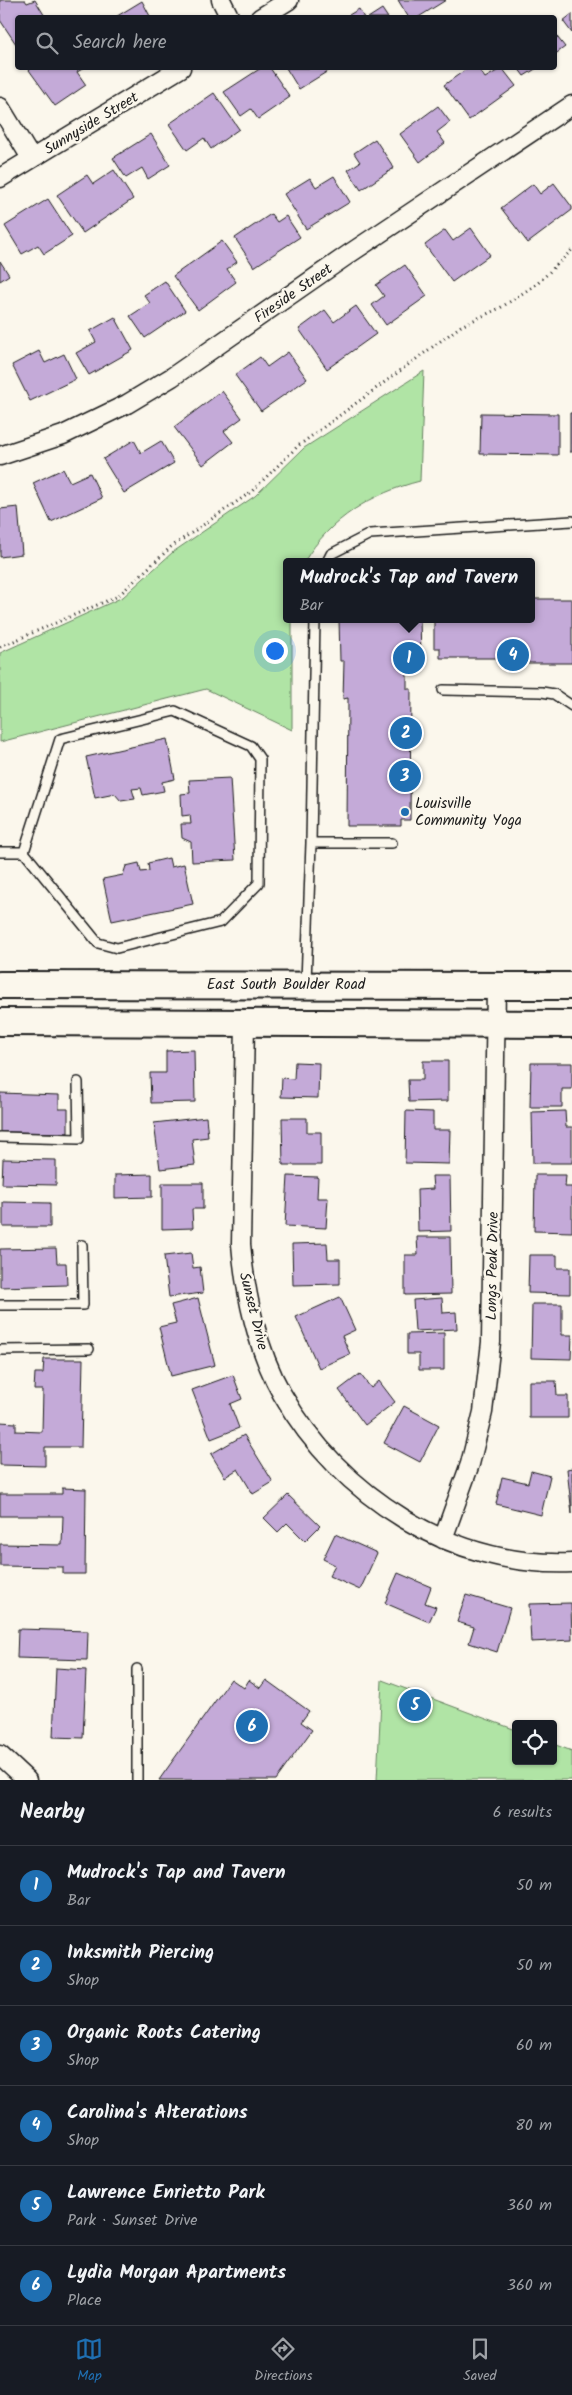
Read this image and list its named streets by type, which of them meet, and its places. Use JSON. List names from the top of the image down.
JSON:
{
  "streets": {
    "main road": ["East South Boulder Road"],
    "street": [
      "Sunnyside Street",
      "Fireside Street",
      "Longs Peak Drive",
      "Sunset Drive"
    ]
  },
  "crossings": [
    ["East South Boulder Road", "Longs Peak Drive"],
    ["Longs Peak Drive", "Sunset Drive"]
  ],
  "places": ["Louisville Community Yoga"],
  "page": {
    "search": "Search here",
    "popup": ["Mudrock's Tap and Tavern", "Bar"],
    "pins": [
      "4",
      "1",
      "2",
      "3",
      "5",
      "6"
    ],
    "heading": ["Nearby", "6 results"],
    "list": [
      {
        "mark": "1",
        "name": "Mudrock's Tap and Tavern",
        "note": "Bar",
        "value": "50 m"
      },
      {
        "mark": "2",
        "name": "Inksmith Piercing",
        "note": "Shop",
        "value": "50 m"
      },
      {
        "mark": "3",
        "name": "Organic Roots Catering",
        "note": "Shop",
        "value": "60 m"
      },
      {
        "mark": "4",
        "name": "Carolina's Alterations",
        "note": "Shop",
        "value": "80 m"
      },
      {
        "mark": "5",
        "name": "Lawrence Enrietto Park",
        "note": "Park · Sunset Drive",
        "value": "360 m"
      },
      {
        "mark": "6",
        "name": "Lydia Morgan Apartments",
        "note": "Place",
        "value": "360 m"
      }
    ],
    "nav": ["Map", "Directions", "Saved"]
  }
}
